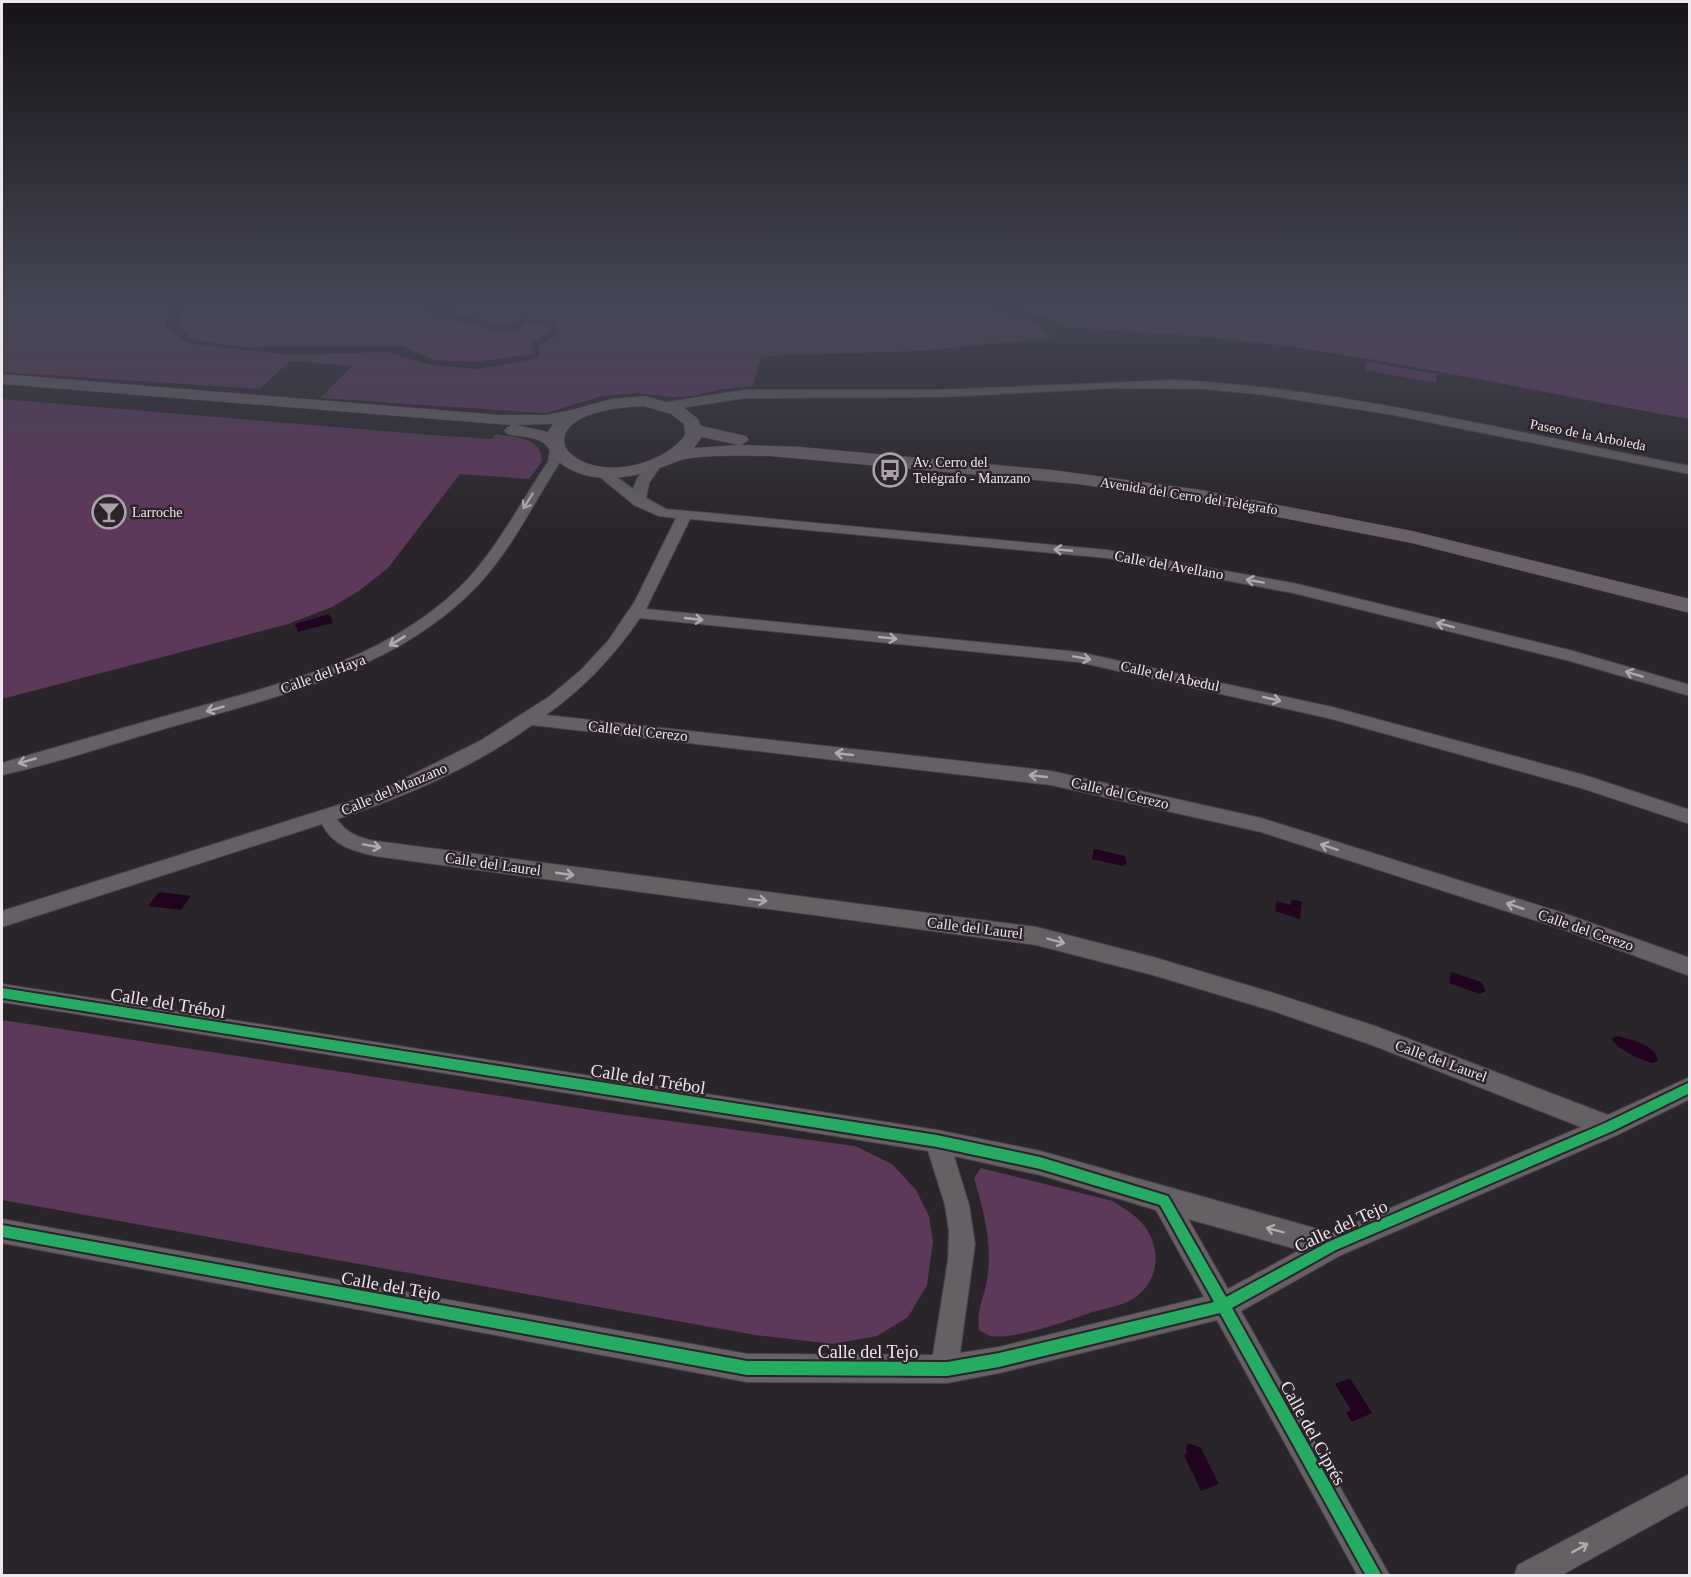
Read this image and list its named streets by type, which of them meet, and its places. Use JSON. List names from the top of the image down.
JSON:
{
  "streets": {
    "street": [
      "Paseo de la Arboleda",
      "Avenida del Cerro del Telégrafo",
      "Calle del Avellano",
      "Calle del Haya",
      "Calle del Abedul",
      "Calle del Cerezo",
      "Calle del Manzano",
      "Calle del Laurel",
      "Calle del Trébol",
      "Calle del Tejo",
      "Calle del Ciprés"
    ]
  },
  "crossings": [
    ["Paseo de la Arboleda", "Avenida del Cerro del Telégrafo"],
    ["Avenida del Cerro del Telégrafo", "Calle del Avellano"],
    ["Avenida del Cerro del Telégrafo", "Calle del Haya"],
    ["Calle del Avellano", "Calle del Manzano"],
    ["Calle del Abedul", "Calle del Manzano"],
    ["Calle del Cerezo", "Calle del Manzano"],
    ["Calle del Manzano", "Calle del Laurel"],
    ["Calle del Laurel", "Calle del Tejo"],
    ["Calle del Trébol", "Calle del Tejo"],
    ["Calle del Tejo", "Calle del Ciprés"]
  ],
  "one_way": [
    "Calle del Avellano",
    "Calle del Haya",
    "Calle del Abedul",
    "Calle del Cerezo",
    "Calle del Laurel"
  ],
  "places": {
    "bus stop": ["Av. Cerro del Telégrafo - Manzano"],
    "bar": ["Larroche"]
  }
}
